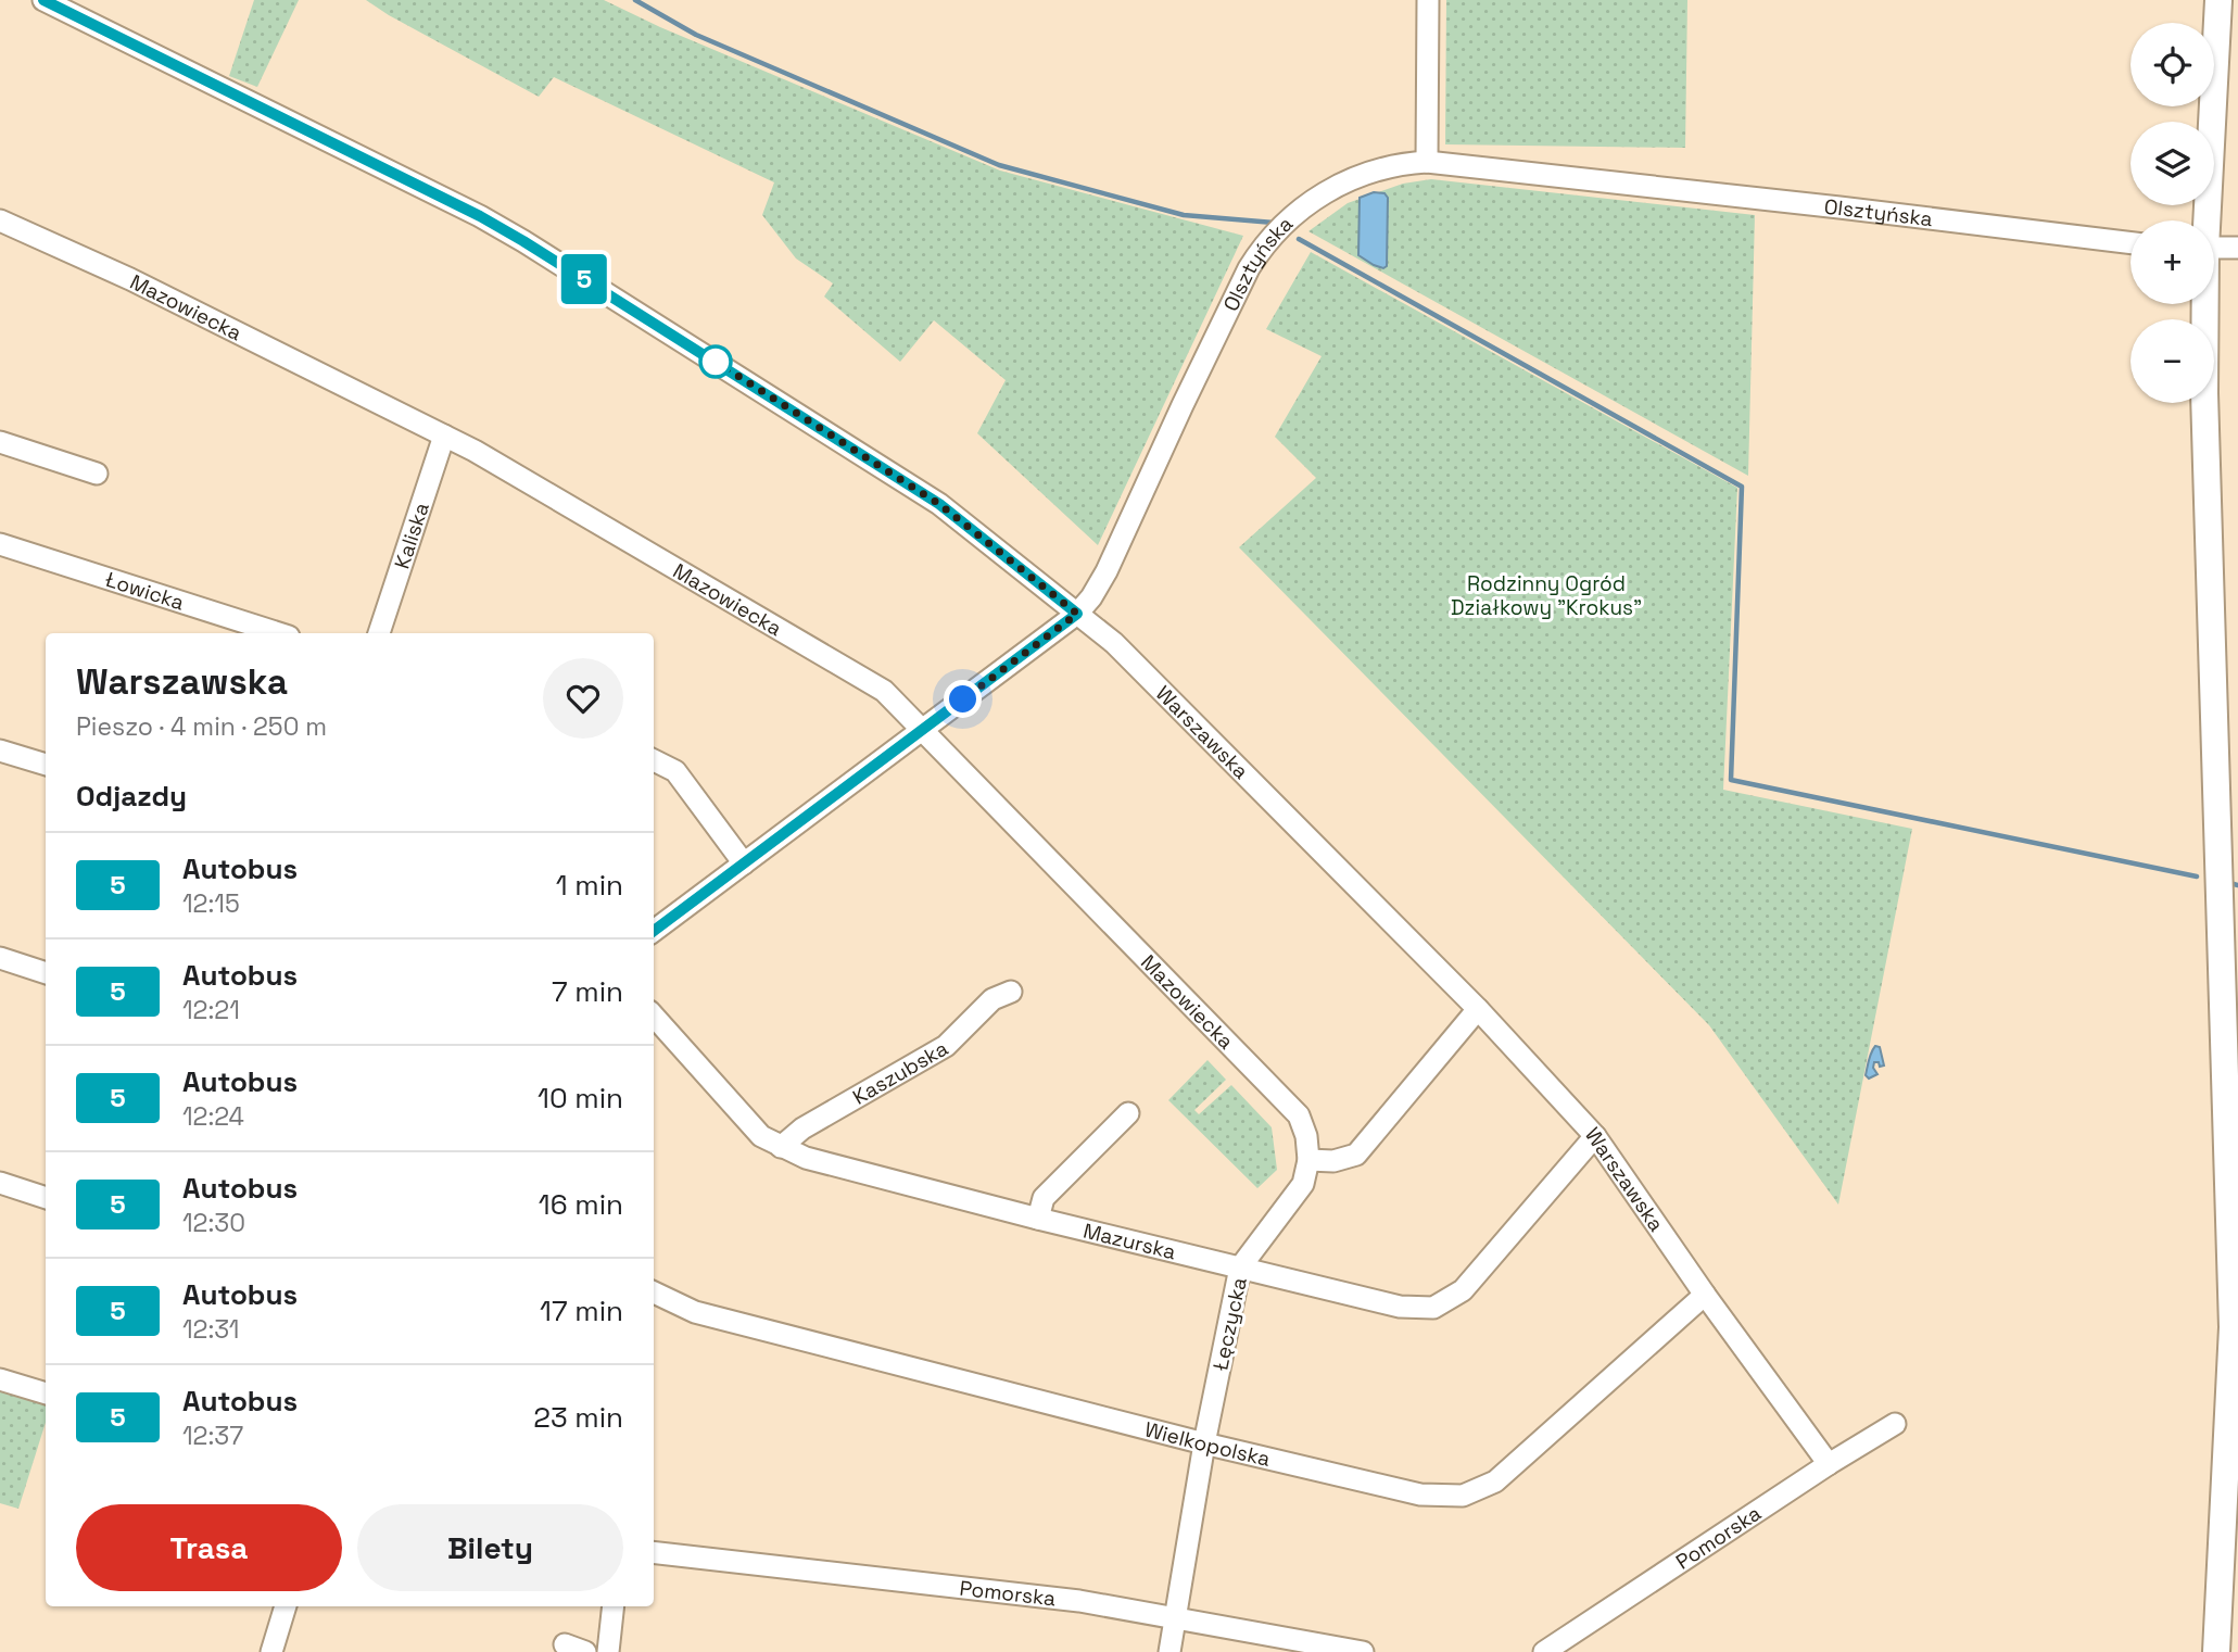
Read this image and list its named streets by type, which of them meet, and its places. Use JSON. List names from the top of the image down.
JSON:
{
  "streets": {
    "street": [
      "Olsztyńska",
      "Mazowiecka",
      "Kaliska",
      "Łowicka",
      "Warszawska",
      "Kaszubska",
      "Mazurska",
      "Łęczycka",
      "Wielkopolska",
      "Pomorska"
    ]
  },
  "crossings": [
    ["Olsztyńska", "Mazowiecka"],
    ["Olsztyńska", "Warszawska"],
    ["Mazowiecka", "Kaliska"],
    ["Mazowiecka", "Łęczycka"],
    ["Warszawska", "Mazurska"],
    ["Warszawska", "Wielkopolska"],
    ["Warszawska", "Pomorska"],
    ["Kaszubska", "Mazurska"],
    ["Mazurska", "Łęczycka"],
    ["Łęczycka", "Wielkopolska"],
    ["Łęczycka", "Pomorska"]
  ],
  "parks": ["Rodzinny Ogród Działkowy \"Krokus\""],
  "lines": ["bus line 5"],
  "page": {
    "on_map": "5",
    "map_buttons": ["+", "−"],
    "heading": [
      ["Warszawska", "Pieszo · 4 min · 250 m"],
      "Odjazdy"
    ],
    "list": [
      {
        "mark": "5",
        "name": "Autobus",
        "note": "12:15",
        "value": "1 min"
      },
      {
        "mark": "5",
        "name": "Autobus",
        "note": "12:21",
        "value": "7 min"
      },
      {
        "mark": "5",
        "name": "Autobus",
        "note": "12:24",
        "value": "10 min"
      },
      {
        "mark": "5",
        "name": "Autobus",
        "note": "12:30",
        "value": "16 min"
      },
      {
        "mark": "5",
        "name": "Autobus",
        "note": "12:31",
        "value": "17 min"
      },
      {
        "mark": "5",
        "name": "Autobus",
        "note": "12:37",
        "value": "23 min"
      }
    ],
    "buttons": ["Trasa", "Bilety"]
  }
}
